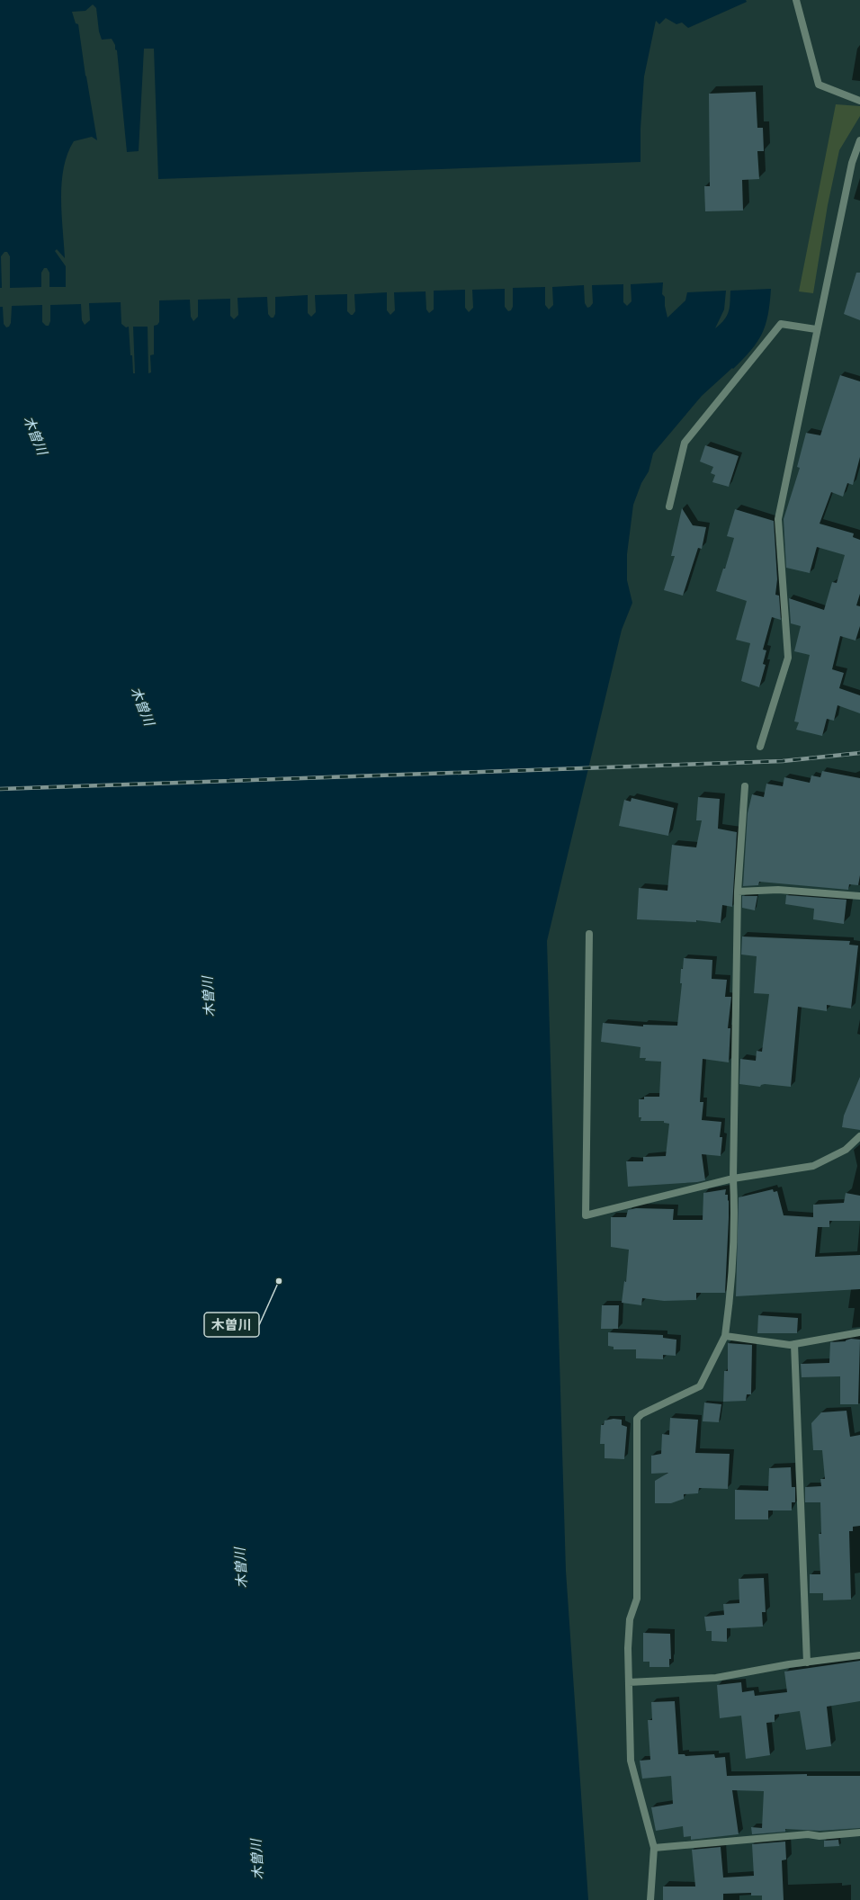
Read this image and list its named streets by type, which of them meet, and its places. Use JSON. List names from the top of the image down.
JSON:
{
  "water": ["木曽川"],
  "places": ["木曽川"]
}
